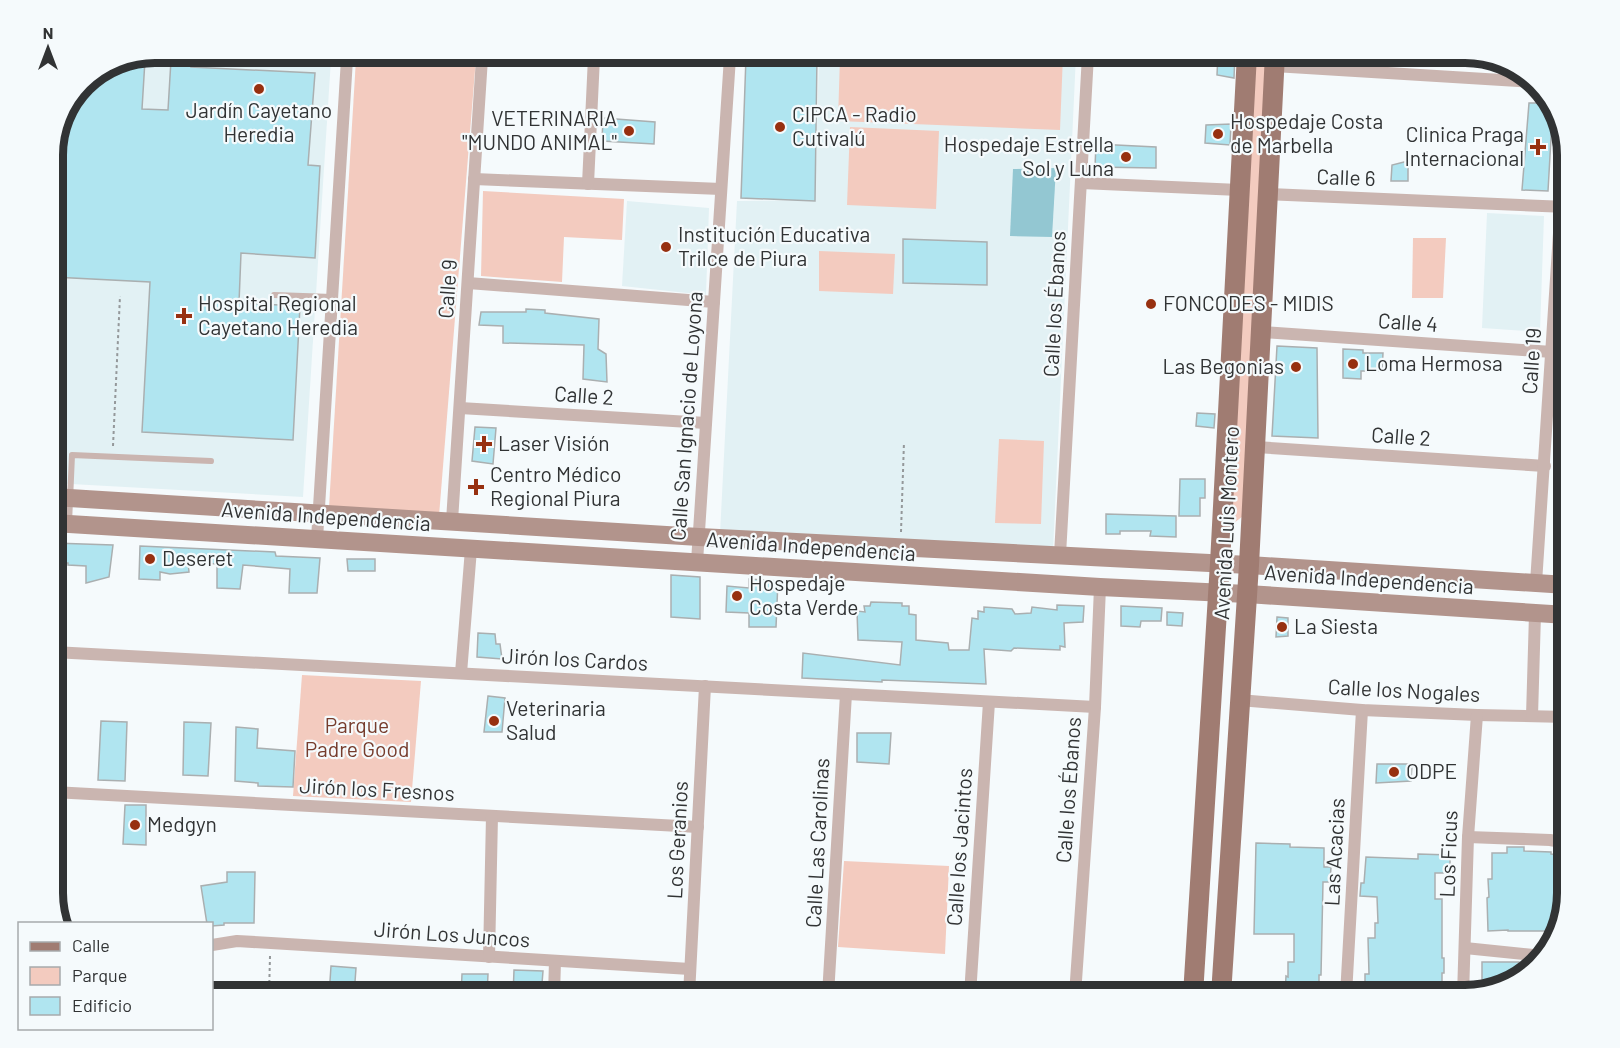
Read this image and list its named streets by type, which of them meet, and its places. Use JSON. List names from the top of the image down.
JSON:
{
  "streets": {
    "main road": ["Avenida Independencia", "Avenida Luis Montero"],
    "street": [
      "Calle 6",
      "Calle 9",
      "Calle los Ébanos",
      "Calle 4",
      "Calle 19",
      "Calle 2",
      "Calle San Ignacio de Loyona",
      "Jirón los Cardos",
      "Calle los Nogales",
      "Jirón los Fresnos",
      "Los Geranios",
      "Calle Las Carolinas",
      "Calle los Jacintos",
      "Las Acacias",
      "Los Ficus",
      "Jirón Los Juncos"
    ]
  },
  "crossings": [
    ["Calle 6", "Avenida Luis Montero"],
    ["Calle 9", "Calle 2"],
    ["Calle 9", "Avenida Independencia"],
    ["Calle los Ébanos", "Avenida Independencia"],
    ["Calle los Ébanos", "Jirón los Cardos"],
    ["Calle 4", "Calle 19"],
    ["Calle 4", "Avenida Luis Montero"],
    ["Calle 19", "Calle 2"],
    ["Calle 19", "Avenida Independencia"],
    ["Calle 2", "Calle San Ignacio de Loyona"],
    ["Calle 2", "Avenida Luis Montero"],
    ["Calle San Ignacio de Loyona", "Avenida Independencia"],
    ["Avenida Independencia", "Avenida Luis Montero"],
    ["Avenida Luis Montero", "Calle los Nogales"],
    ["Jirón los Cardos", "Los Geranios"],
    ["Jirón los Cardos", "Calle Las Carolinas"],
    ["Jirón los Cardos", "Calle los Jacintos"],
    ["Calle los Nogales", "Las Acacias"],
    ["Calle los Nogales", "Los Ficus"],
    ["Jirón los Fresnos", "Los Geranios"],
    ["Los Geranios", "Jirón Los Juncos"]
  ],
  "parks": ["Parque Padre Good"],
  "places": {
    "other": [
      "Jardín Cayetano Heredia",
      "CIPCA - Radio Cutivalú",
      "VETERINARIA \"MUNDO ANIMAL\"",
      "Hospedaje Costa de Marbella",
      "Hospedaje Estrella Sol y Luna",
      "Institución Educativa Trilce de Piura",
      "FONCODES - MIDIS",
      "Loma Hermosa",
      "Las Begonias",
      "Deseret",
      "Hospedaje Costa Verde",
      "La Siesta",
      "Veterinaria Salud",
      "ODPE",
      "Medgyn"
    ],
    "health": [
      "Clinica Praga Internacional",
      "Hospital Regional Cayetano Heredia",
      "Laser Visión",
      "Centro Médico Regional Piura"
    ]
  },
  "legend": ["Calle", "Parque", "Edificio"],
  "north": "top"
}
